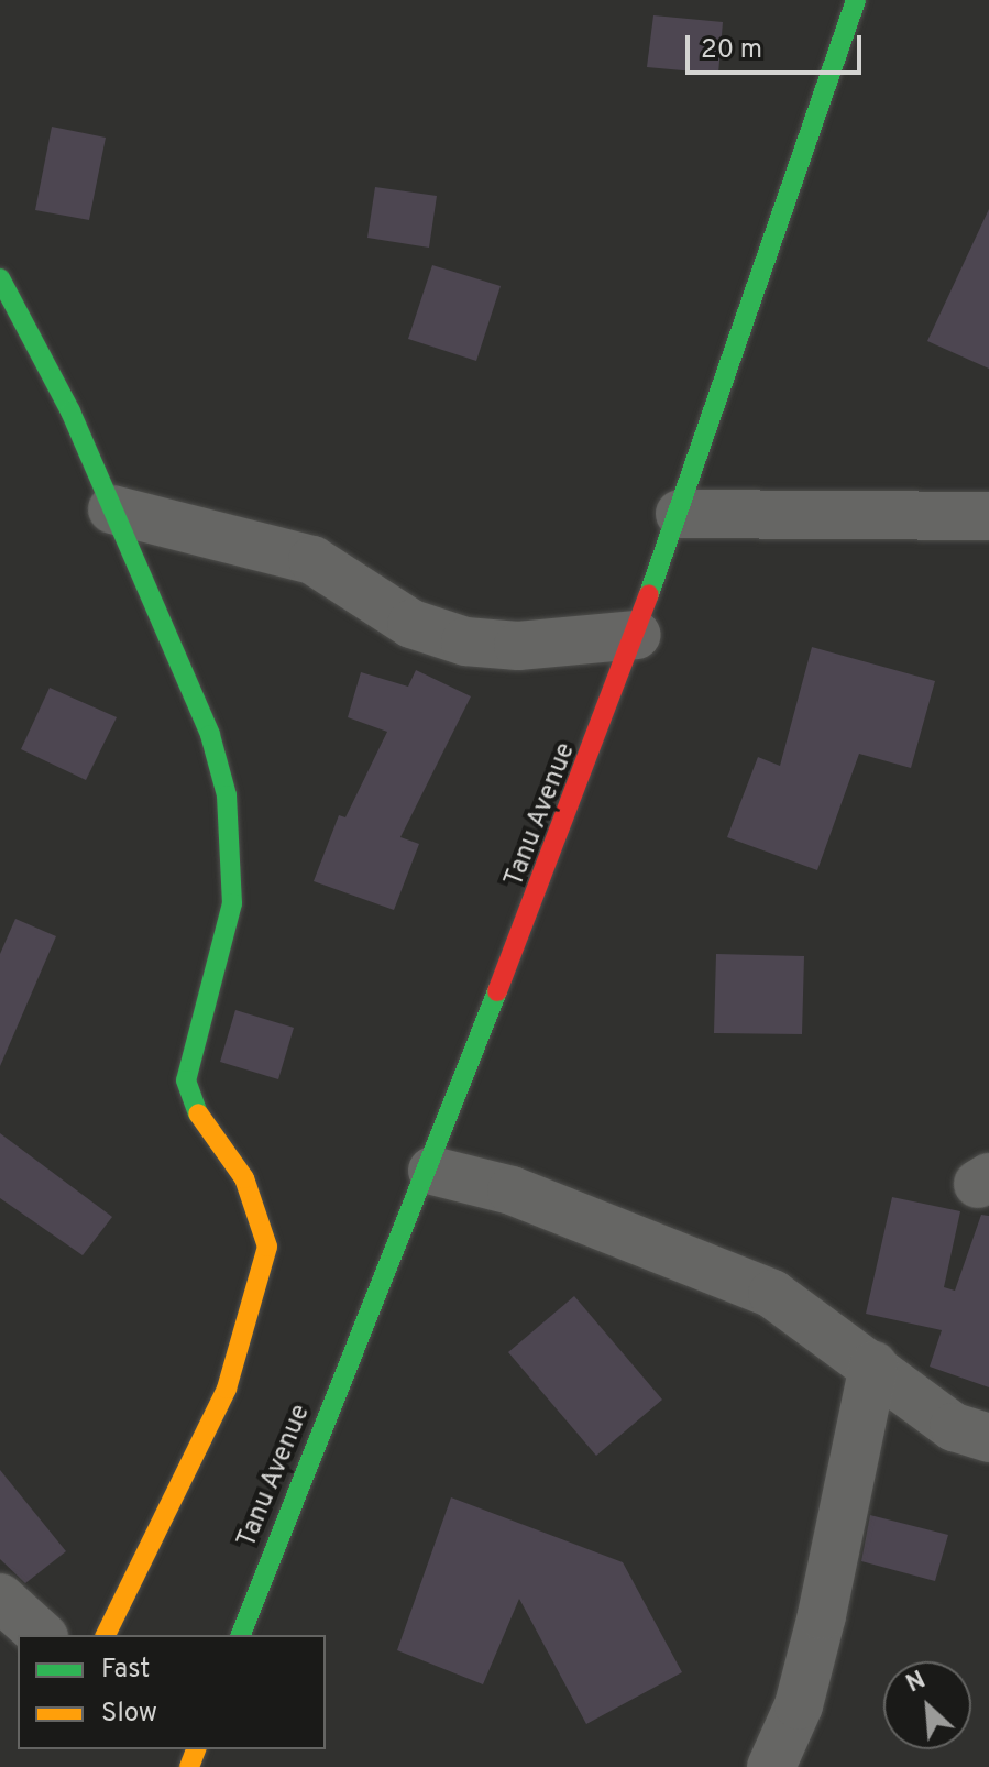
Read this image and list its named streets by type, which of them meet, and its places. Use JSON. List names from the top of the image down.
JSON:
{
  "streets": {
    "street": ["Tanu Avenue"]
  },
  "legend": ["Fast", "Slow"],
  "scale_bar": "20 m",
  "north": "top left"
}
